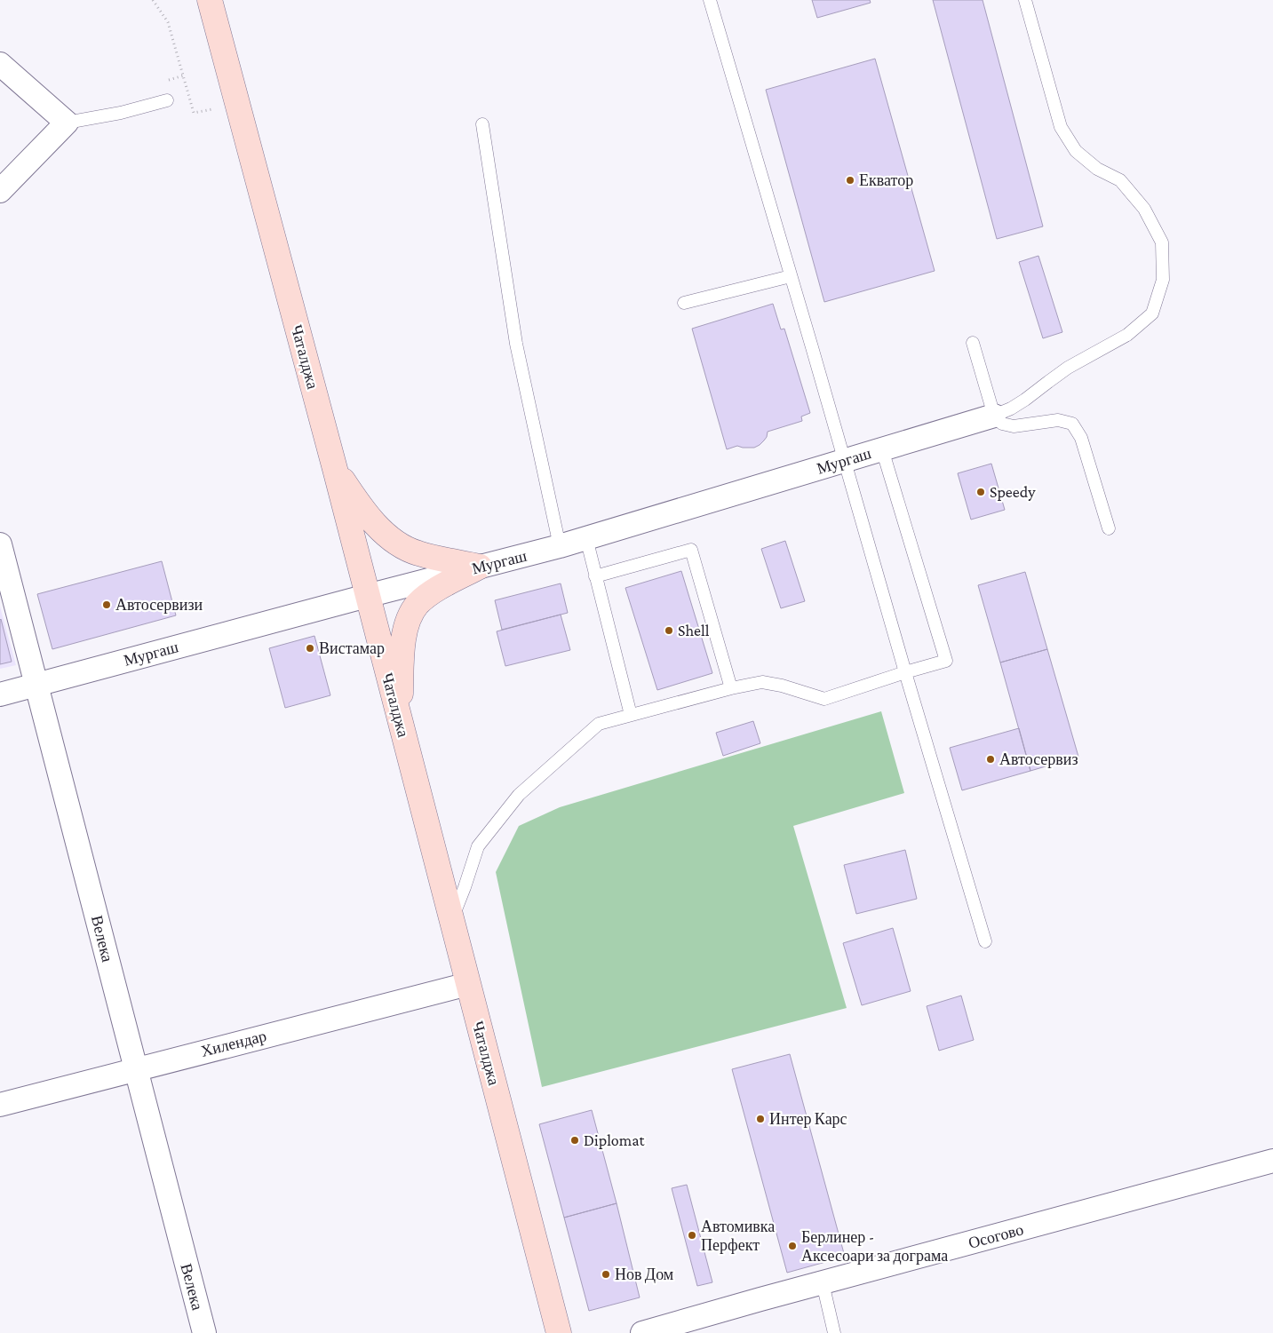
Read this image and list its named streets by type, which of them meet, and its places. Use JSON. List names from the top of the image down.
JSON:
{
  "streets": {
    "main road": ["Чаталджа"],
    "street": [
      "Мургаш",
      "Велека",
      "Хилендар",
      "Осогово"
    ]
  },
  "crossings": [
    ["Чаталджа", "Мургаш"],
    ["Чаталджа", "Хилендар"],
    ["Мургаш", "Велека"],
    ["Велека", "Хилендар"]
  ],
  "places": [
    "Екватор",
    "Speedy",
    "Автосервизи",
    "Shell",
    "Вистамар",
    "Автосервиз",
    "Интер Карс",
    "Diplomat",
    "Автомивка Перфект",
    "Берлинер - Аксесоари за дограма",
    "Нов Дом"
  ]
}
